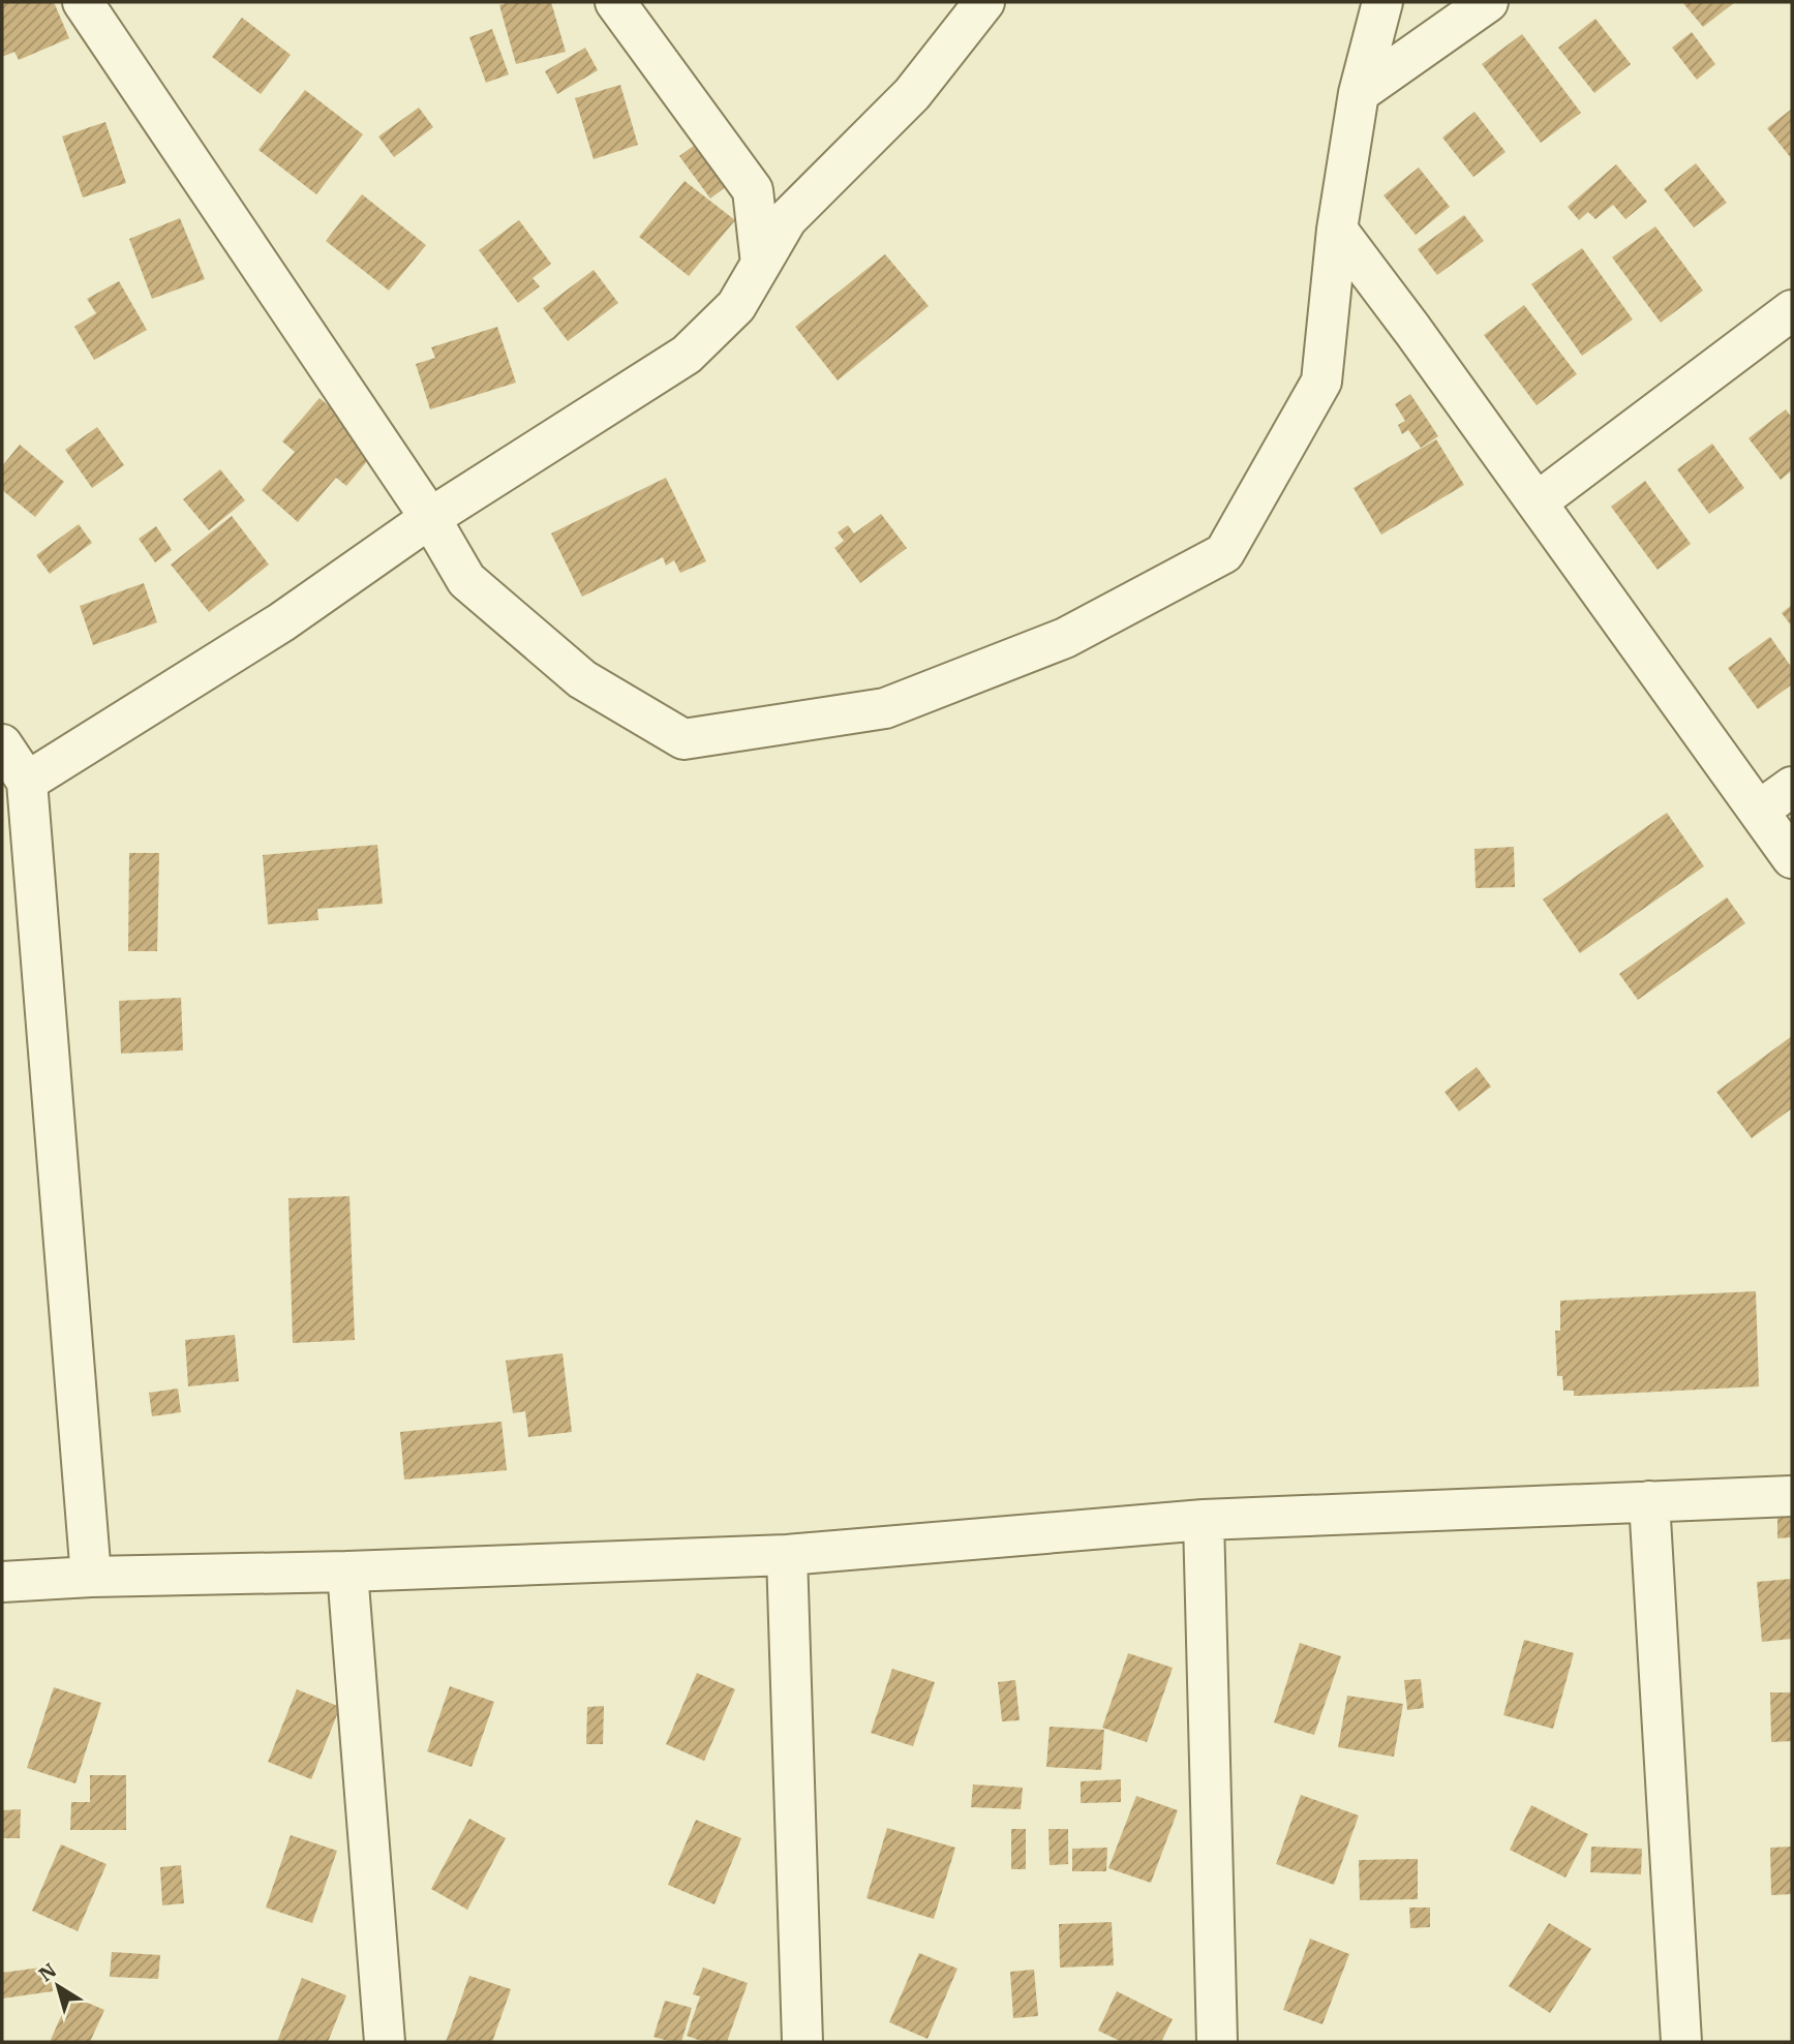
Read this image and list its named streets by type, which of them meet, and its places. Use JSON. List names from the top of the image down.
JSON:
{
  "north": "top left"
}
